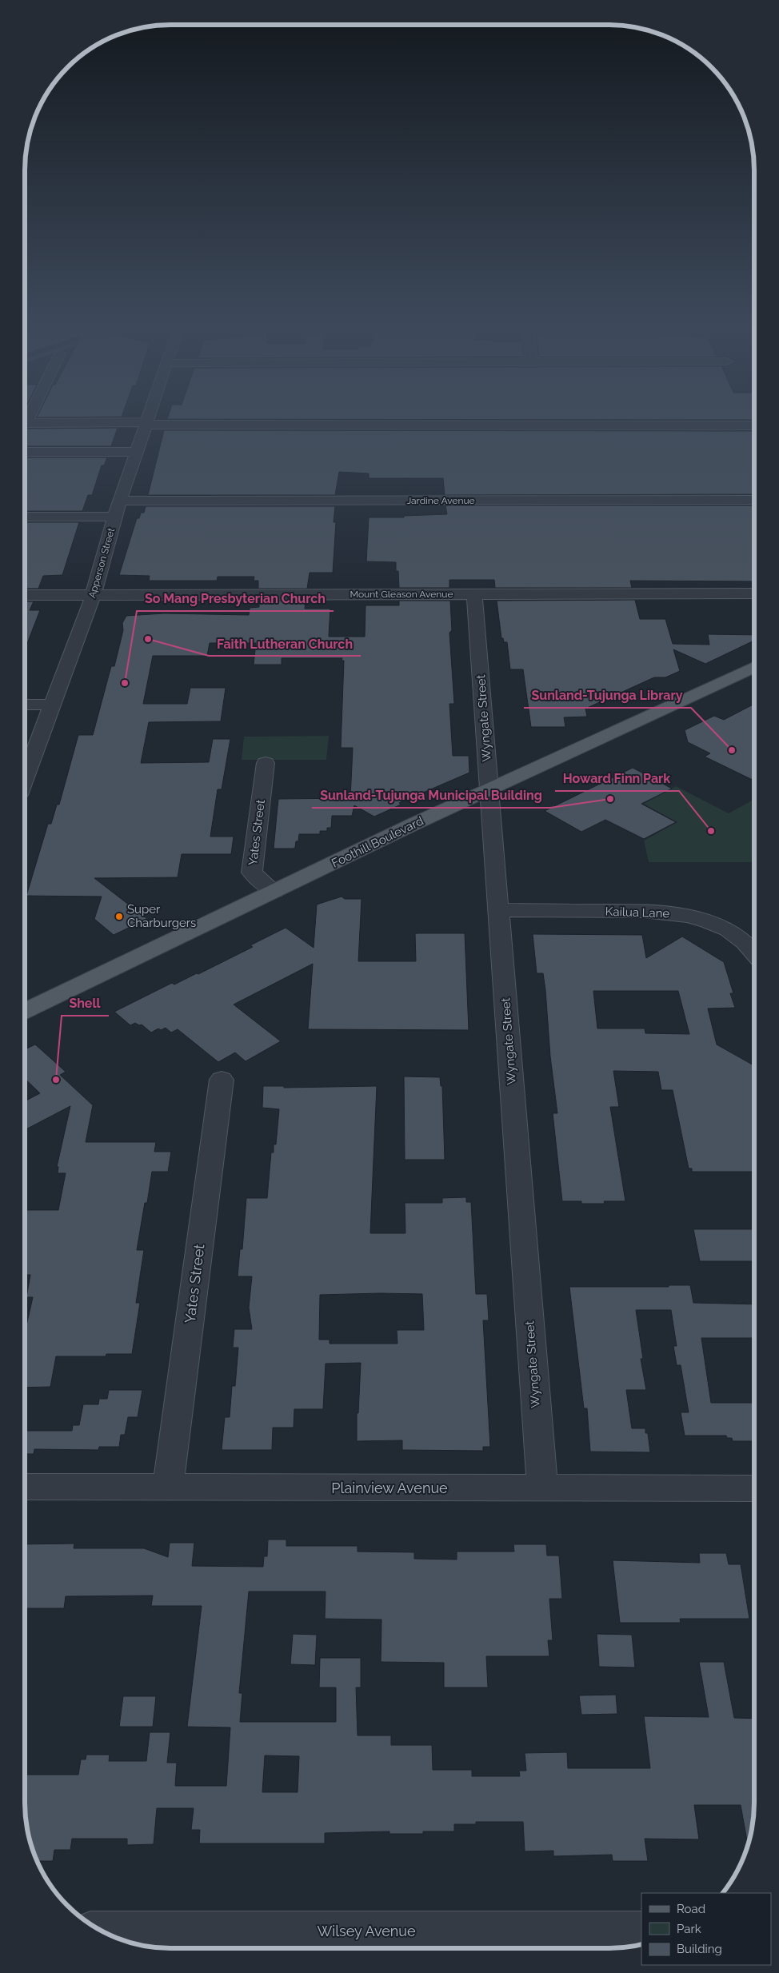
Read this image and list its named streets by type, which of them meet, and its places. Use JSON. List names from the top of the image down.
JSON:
{
  "streets": {
    "main road": ["Foothill Boulevard"],
    "street": [
      "Jardine Avenue",
      "Apperson Street",
      "Mount Gleason Avenue",
      "Wyngate Street",
      "Yates Street",
      "Kailua Lane",
      "Plainview Avenue",
      "Wilsey Avenue"
    ]
  },
  "crossings": [
    ["Jardine Avenue", "Apperson Street"],
    ["Apperson Street", "Mount Gleason Avenue"],
    ["Mount Gleason Avenue", "Wyngate Street"],
    ["Wyngate Street", "Foothill Boulevard"],
    ["Wyngate Street", "Kailua Lane"],
    ["Wyngate Street", "Plainview Avenue"],
    ["Yates Street", "Foothill Boulevard"],
    ["Yates Street", "Plainview Avenue"]
  ],
  "places": [
    "Faith Lutheran Church",
    "So Mang Presbyterian Church",
    "Sunland-Tujunga Library",
    "Sunland-Tujunga Municipal Building",
    "Howard Finn Park",
    "Super Charburgers",
    "Shell"
  ],
  "legend": ["Road", "Park", "Building"]
}
